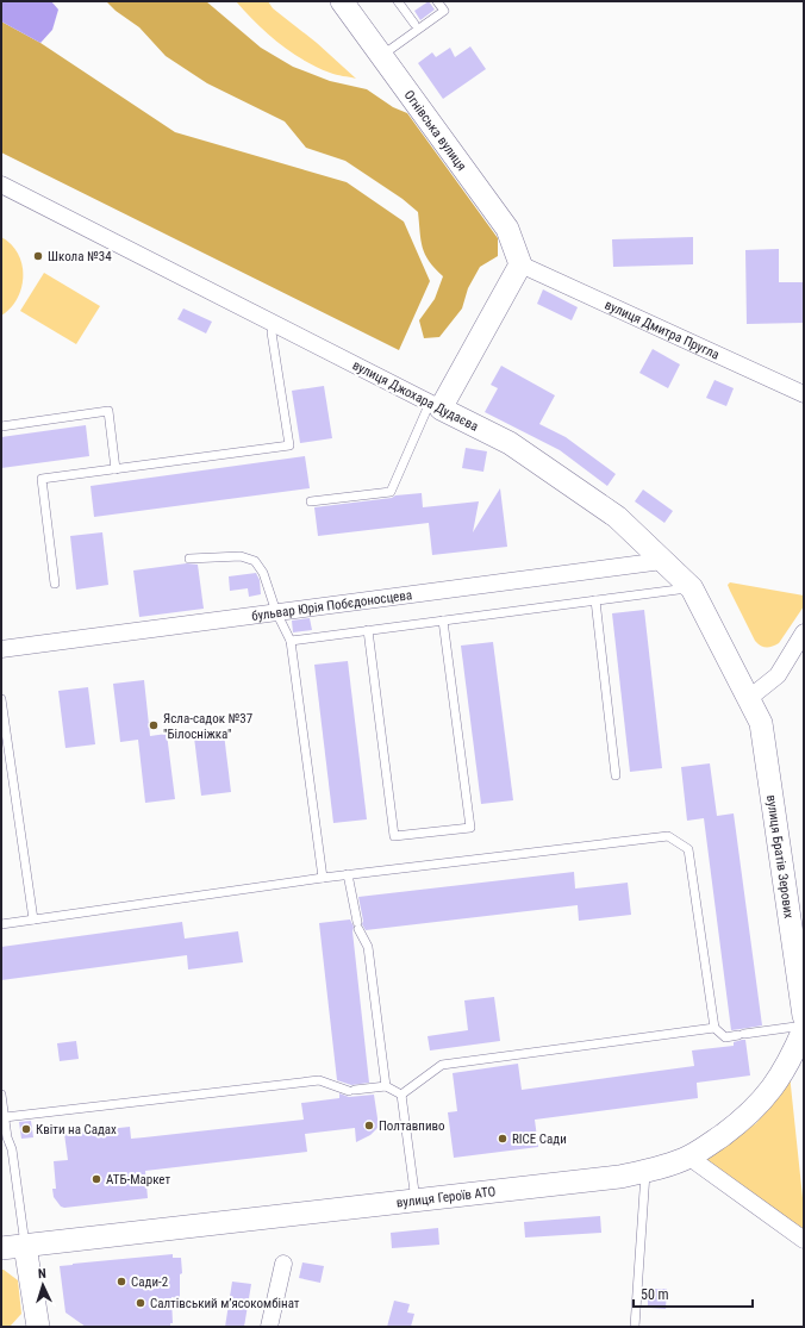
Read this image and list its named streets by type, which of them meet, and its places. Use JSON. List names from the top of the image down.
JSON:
{
  "streets": {
    "street": [
      "Огнівська вулиця",
      "вулиця Дмитра Пругла",
      "вулиця Джохара Дудаєва",
      "бульвар Юрія Побєдоносцева",
      "вулиця Братів Зерових",
      "вулиця Героїв АТО"
    ]
  },
  "crossings": [
    ["Огнівська вулиця", "вулиця Дмитра Пругла"],
    ["вулиця Джохара Дудаєва", "бульвар Юрія Побєдоносцева"],
    ["вулиця Джохара Дудаєва", "вулиця Братів Зерових"]
  ],
  "places": [
    "Школа №34",
    "Ясла-садок №37 \"Білосніжка\"",
    "Полтавпиво",
    "Квіти на Садах",
    "RICE Сади",
    "АТБ-Маркет",
    "Сади-2",
    "Салтівський мʼясокомбінат"
  ],
  "scale_bar": "50 m",
  "north": "top"
}
